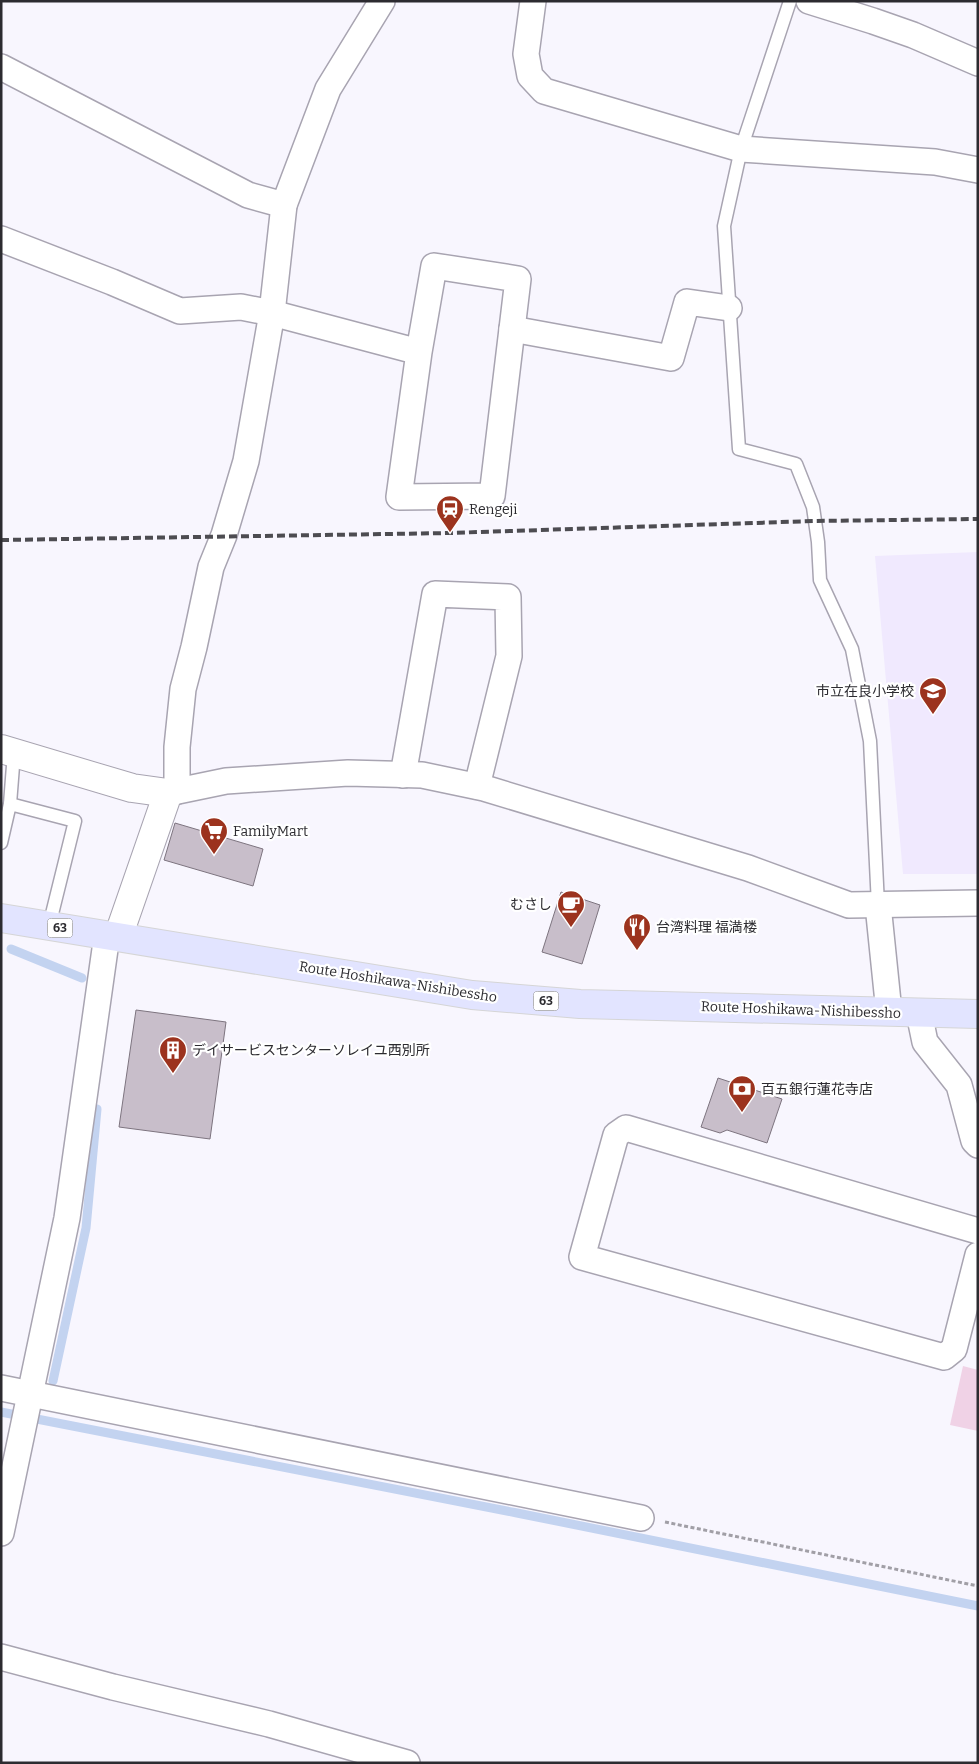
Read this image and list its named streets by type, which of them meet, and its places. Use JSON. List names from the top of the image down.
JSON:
{
  "streets": {
    "main road": ["63", "Route Hoshikawa-Nishibessho"]
  },
  "places": {
    "station": ["Rengeji"],
    "school or university": ["市立在良小学校"],
    "supermarket": ["FamilyMart"],
    "cafe": ["むさし"],
    "restaurant": ["台湾料理 福満楼"],
    "building": ["デイサービスセンターソレイユ西別所"],
    "bank": ["百五銀行蓮花寺店"]
  }
}
